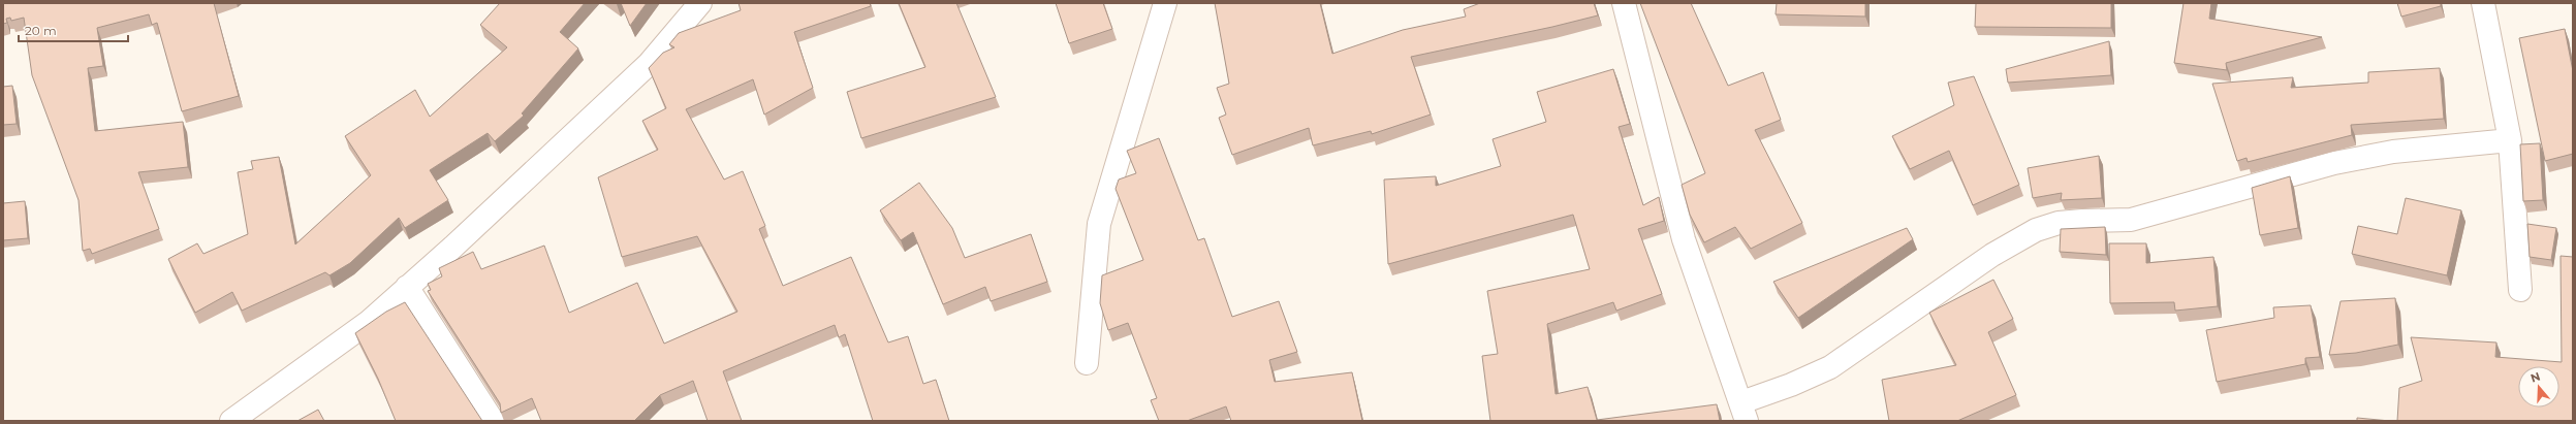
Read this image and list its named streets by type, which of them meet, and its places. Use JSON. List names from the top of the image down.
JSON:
{
  "scale_bar": "20 m",
  "north": "top"
}
